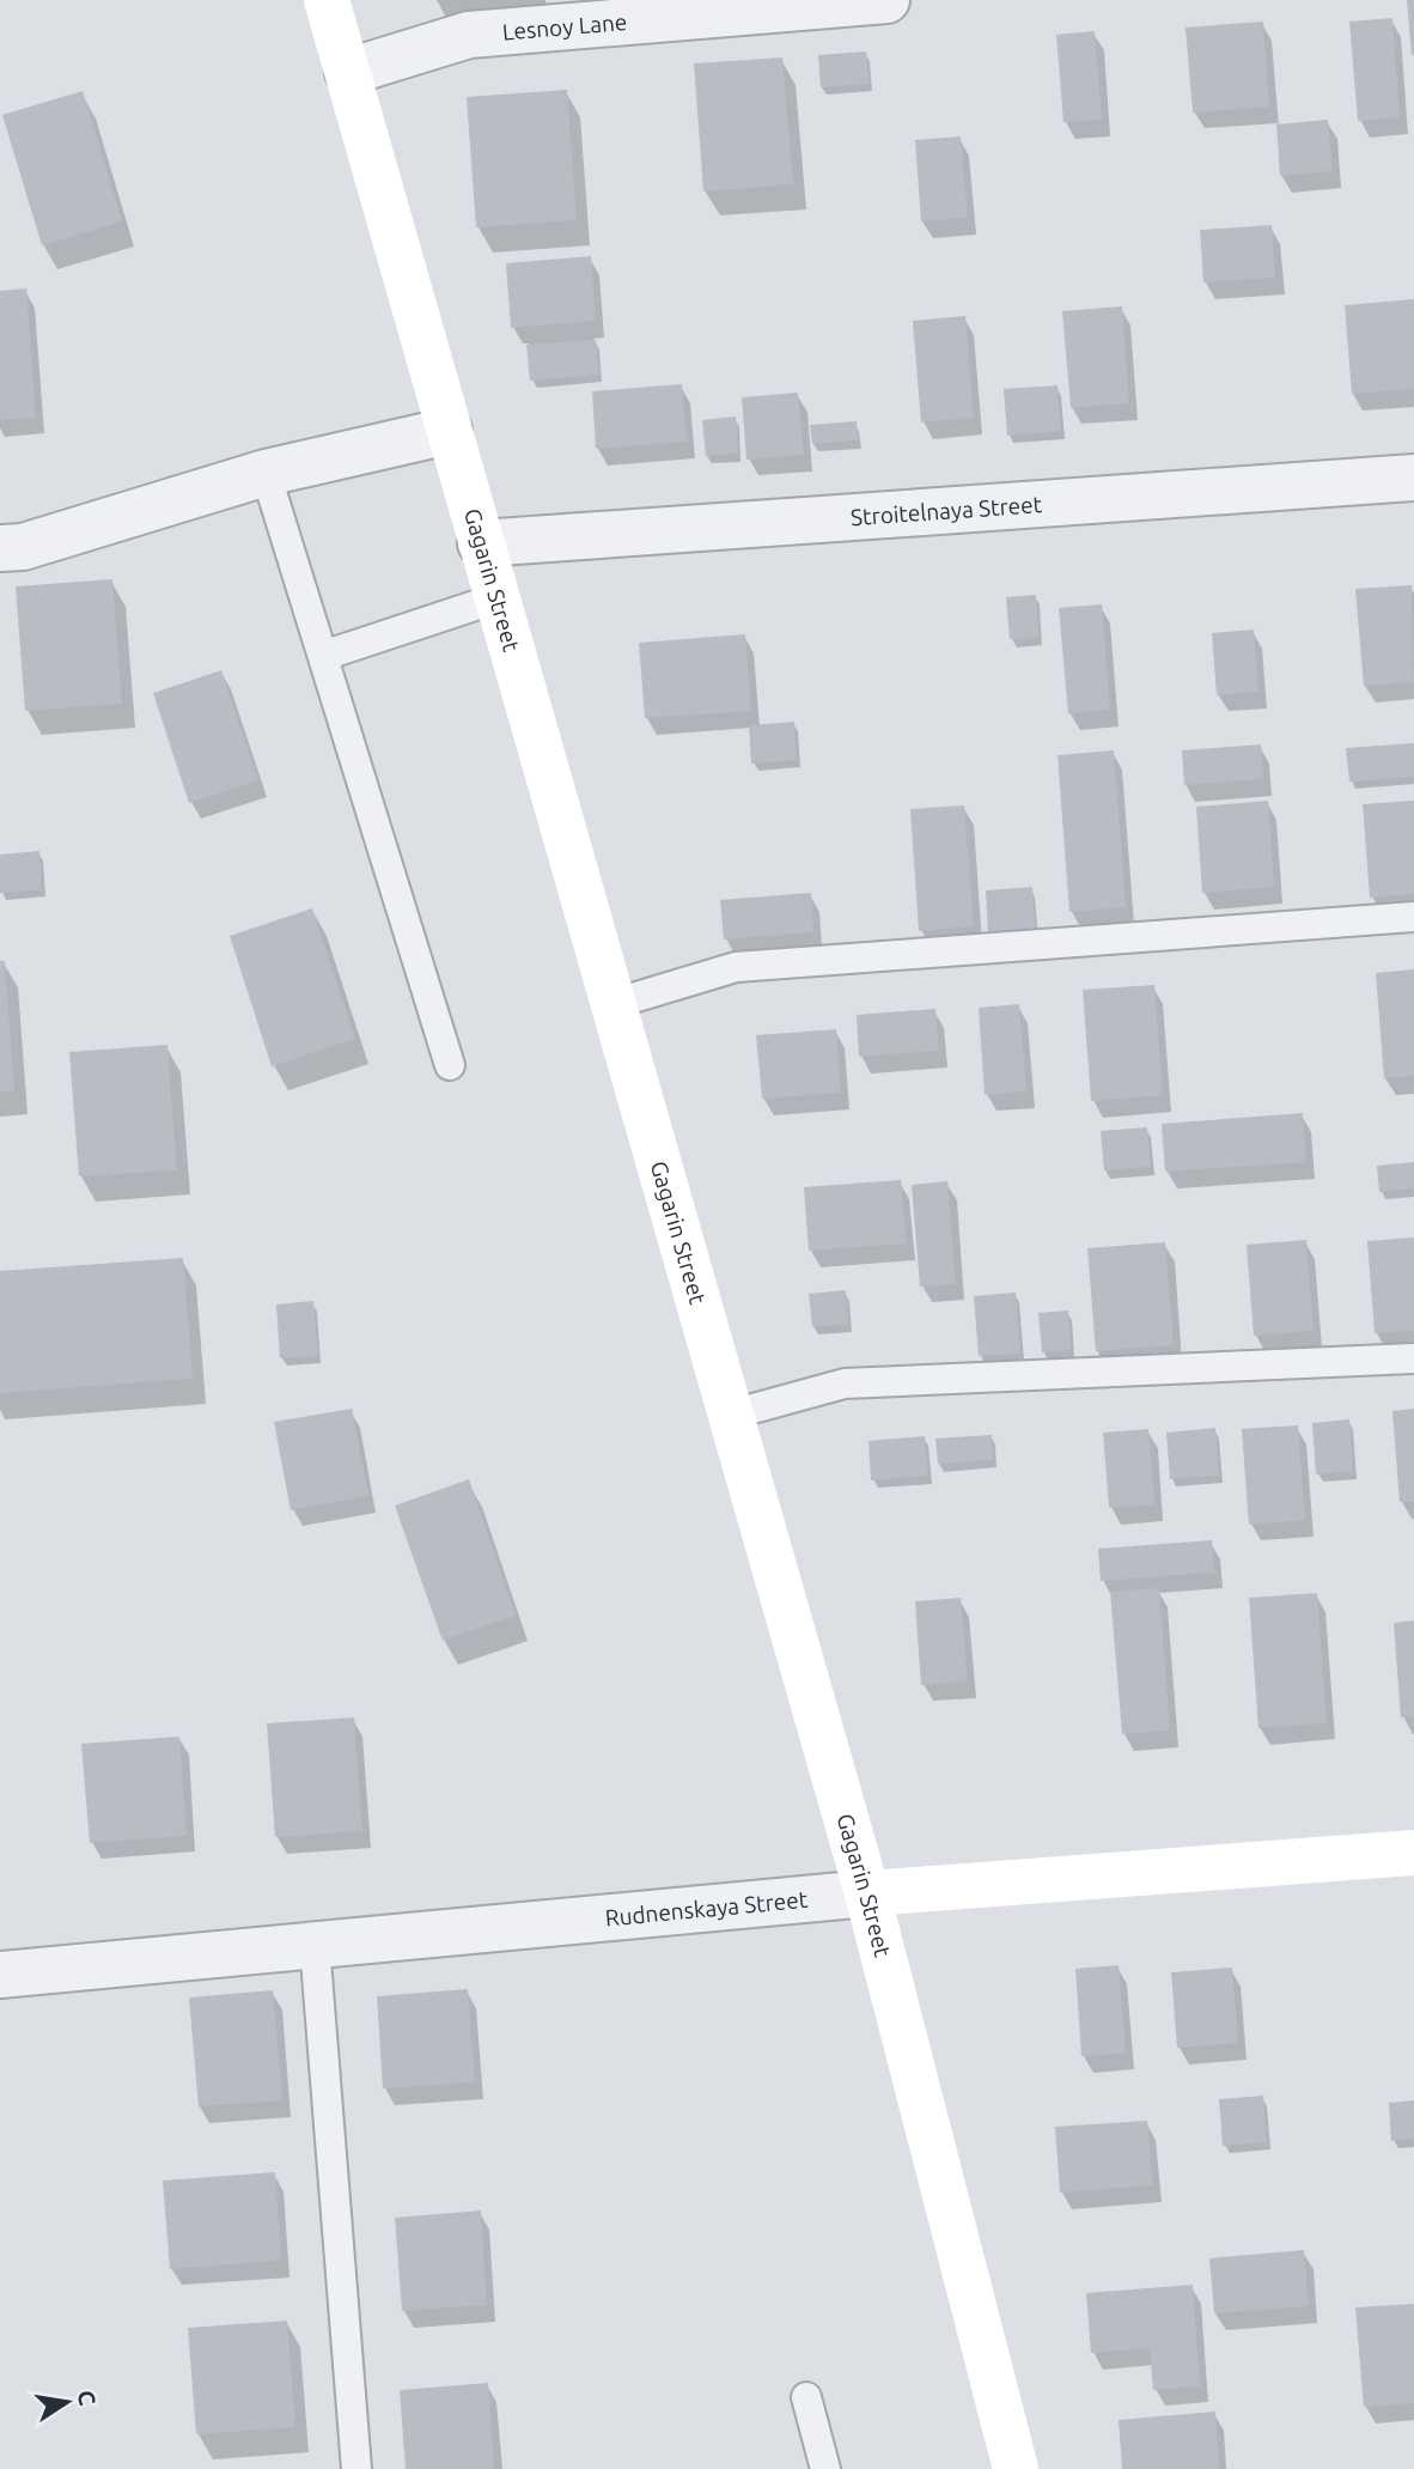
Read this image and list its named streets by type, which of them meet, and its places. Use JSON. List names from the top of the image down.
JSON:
{
  "streets": {
    "street": [
      "Lesnoy Lane",
      "Stroitelnaya Street",
      "Gagarin Street",
      "Rudnenskaya Street"
    ]
  },
  "crossings": [
    ["Lesnoy Lane", "Gagarin Street"],
    ["Stroitelnaya Street", "Gagarin Street"],
    ["Gagarin Street", "Rudnenskaya Street"]
  ],
  "north": "right"
}
